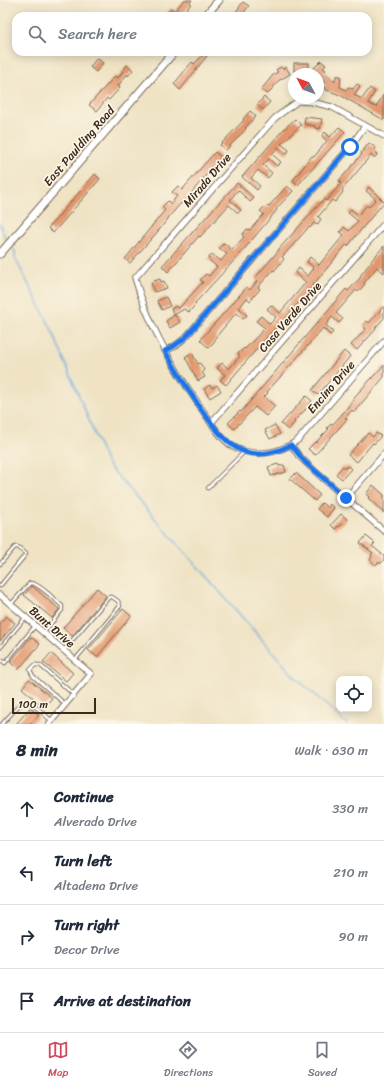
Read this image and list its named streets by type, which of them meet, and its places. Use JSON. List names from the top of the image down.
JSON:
{
  "streets": {
    "main road": ["East Paulding Road"],
    "street": [
      "Mirada Drive",
      "Casa Verde Drive",
      "Encino Drive",
      "Bunt Drive"
    ]
  },
  "scale_bar": "100 m",
  "north": "top left",
  "page": {
    "search": "Search here",
    "scale": "100 m",
    "heading": ["8 min", "Walk · 630 m"],
    "list": [
      ["Continue", "Alverado Drive", "330 m"],
      ["Turn left", "Altadena Drive", "210 m"],
      ["Turn right", "Decor Drive", "90 m"],
      "Arrive at destination"
    ],
    "nav": ["Map", "Directions", "Saved"]
  }
}
